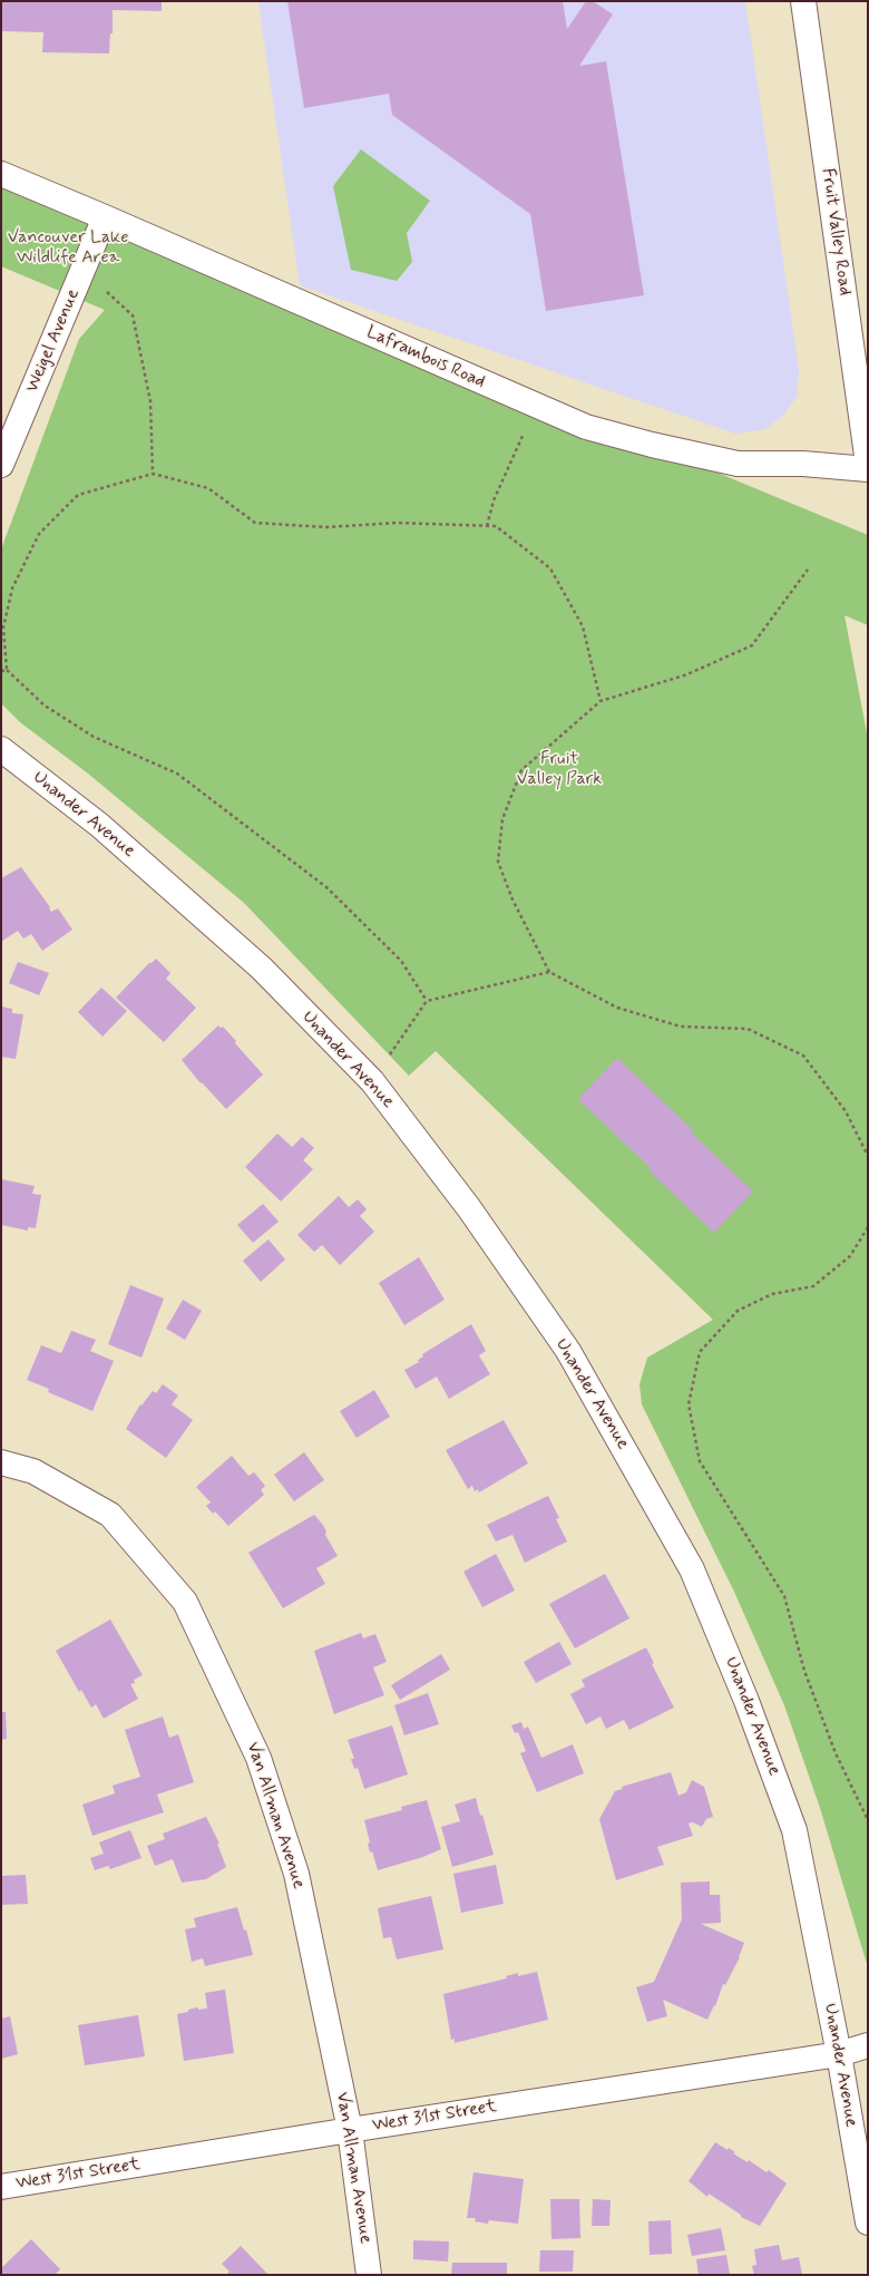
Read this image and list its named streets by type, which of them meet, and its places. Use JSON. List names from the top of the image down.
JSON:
{
  "streets": {
    "street": [
      "Fruit Valley Road",
      "Weigel Avenue",
      "Laframbois Road",
      "Unander Avenue",
      "Van Allman Avenue",
      "West 31st Street"
    ]
  },
  "crossings": [
    ["Weigel Avenue", "Laframbois Road"],
    ["Unander Avenue", "West 31st Street"],
    ["Van Allman Avenue", "West 31st Street"]
  ],
  "parks": ["Vancouver Lake Wildlife Area", "Fruit Valley Park"]
}
